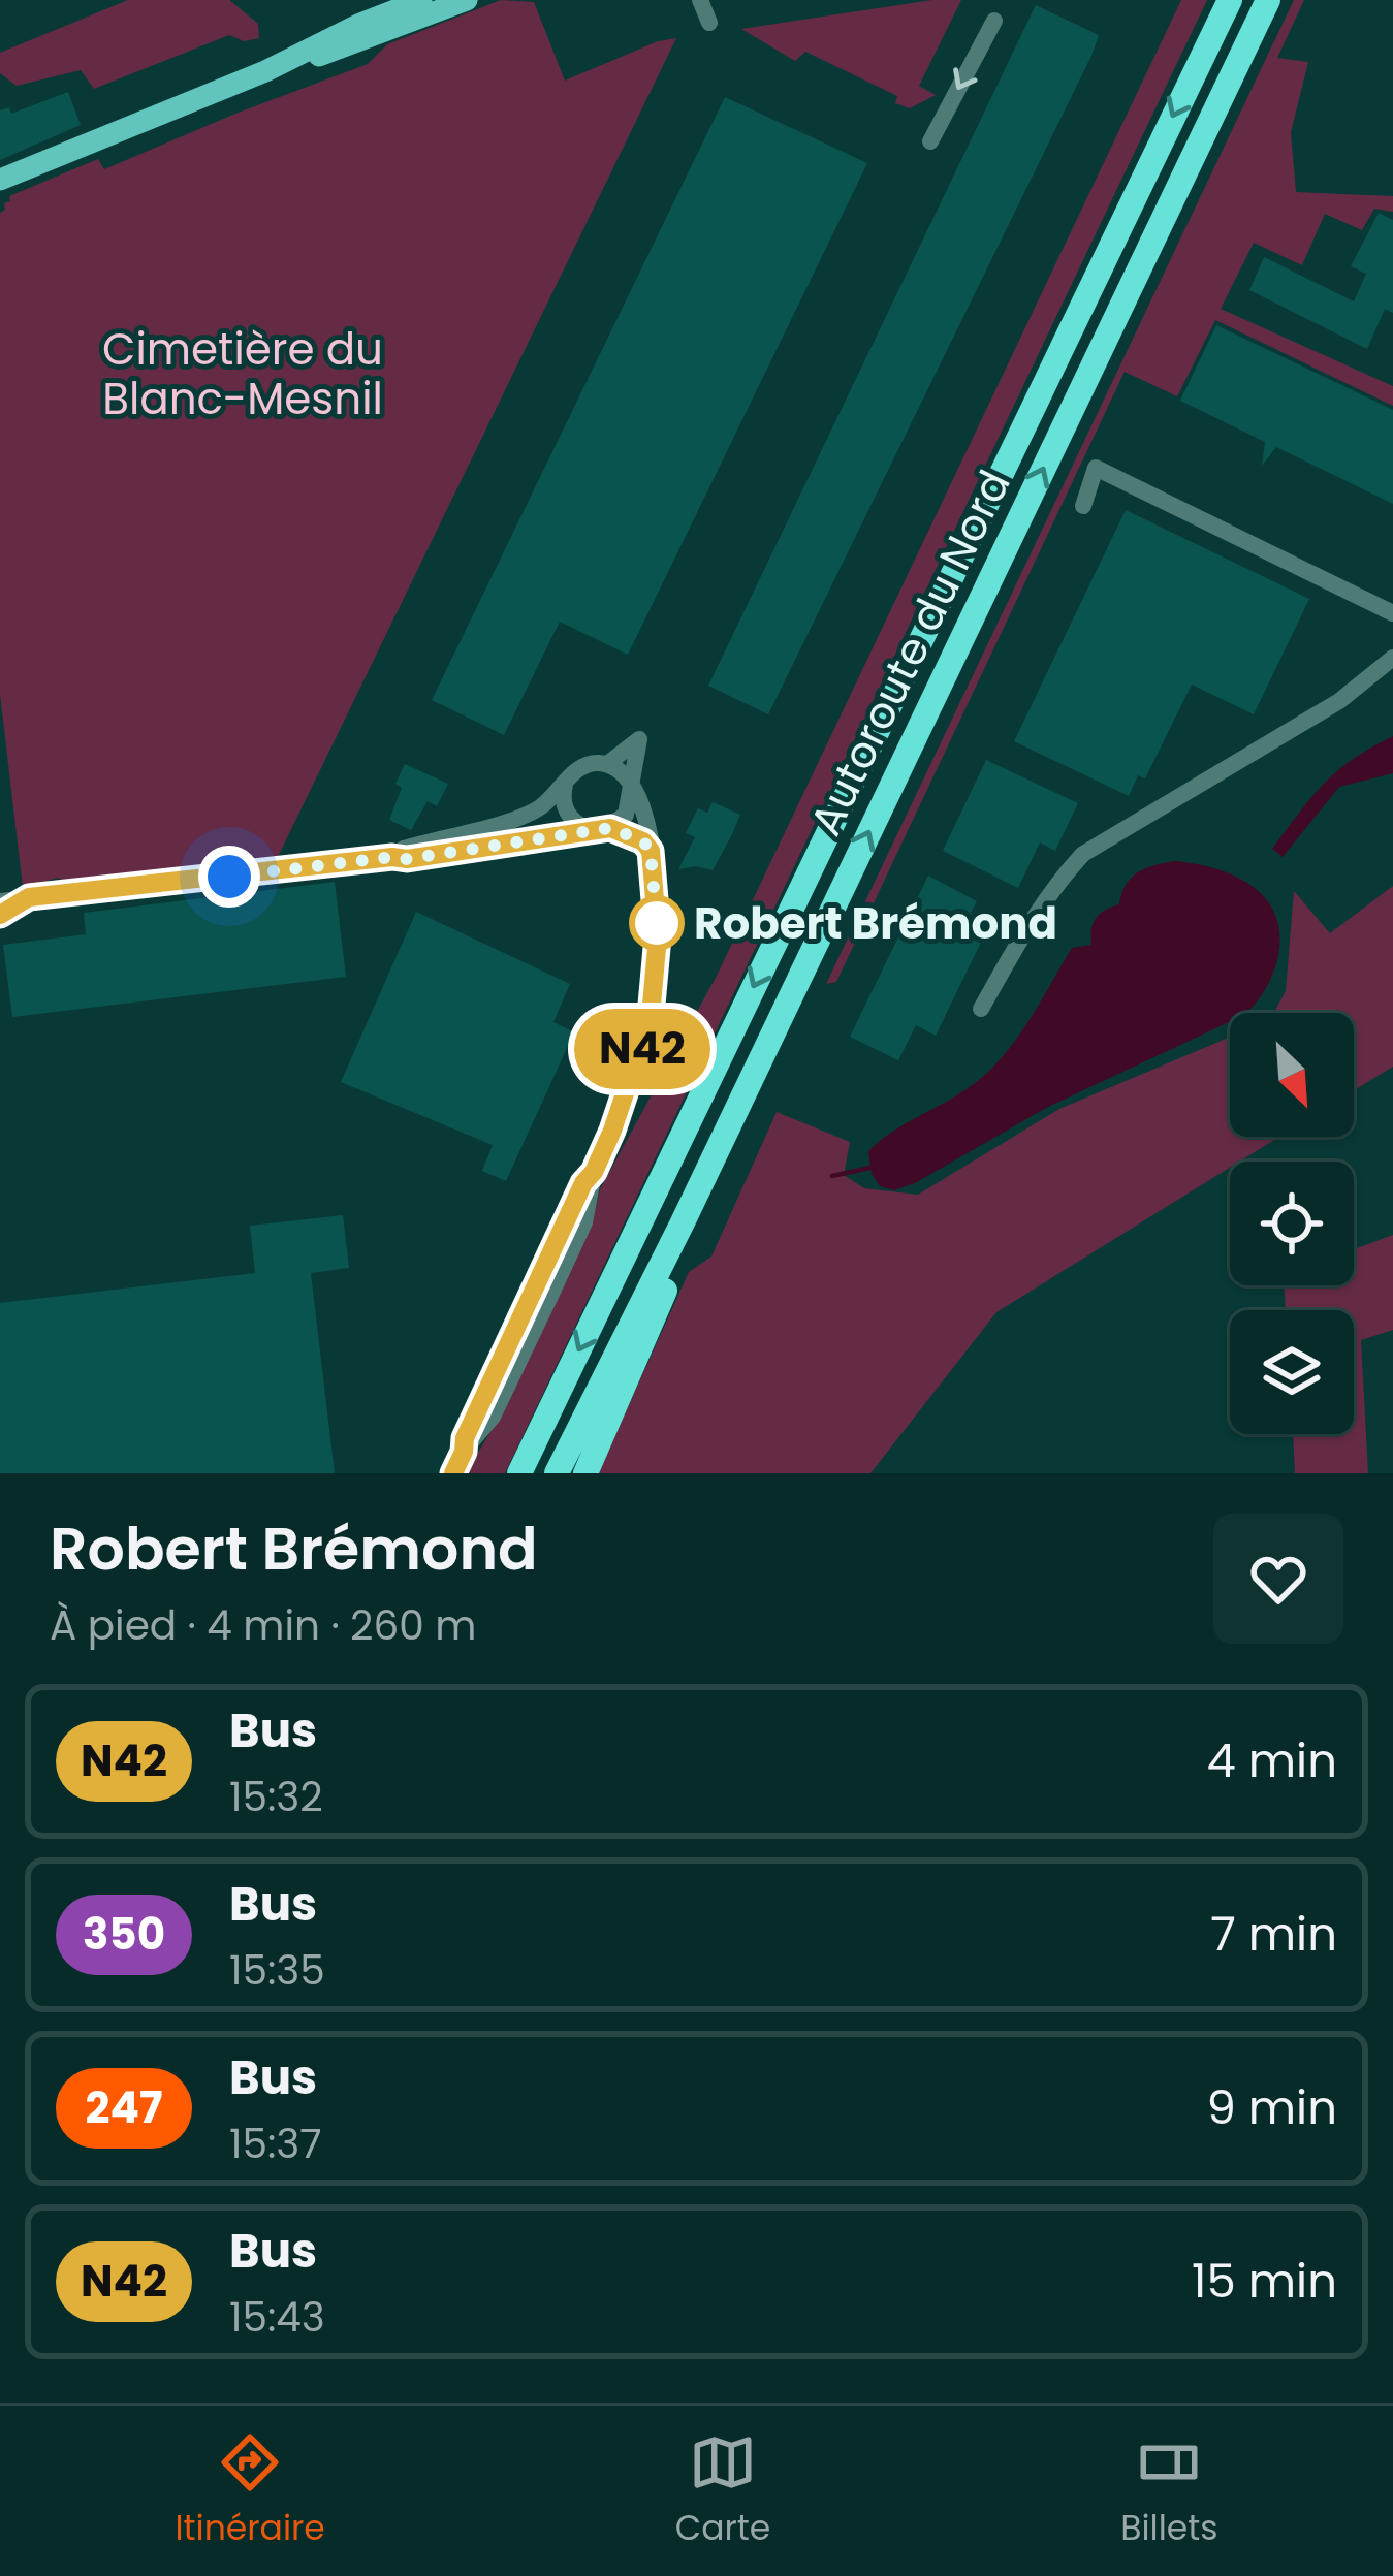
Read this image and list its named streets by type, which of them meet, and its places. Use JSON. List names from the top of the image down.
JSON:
{
  "streets": {
    "highway": ["Autoroute du Nord"]
  },
  "parks": ["Cimetière du Blanc-Mesnil"],
  "places": ["Robert Brémond"],
  "lines": ["bus line N42"],
  "north": "bottom right",
  "page": {
    "on_map": "N42",
    "heading": ["Robert Brémond", "À pied · 4 min · 260 m"],
    "list": [
      {
        "mark": "N42",
        "name": "Bus",
        "note": "15:32",
        "value": "4 min"
      },
      {
        "mark": "350",
        "name": "Bus",
        "note": "15:35",
        "value": "7 min"
      },
      {
        "mark": "247",
        "name": "Bus",
        "note": "15:37",
        "value": "9 min"
      },
      {
        "mark": "N42",
        "name": "Bus",
        "note": "15:43",
        "value": "15 min"
      }
    ],
    "tabs": ["Itinéraire", "Carte", "Billets"]
  }
}
